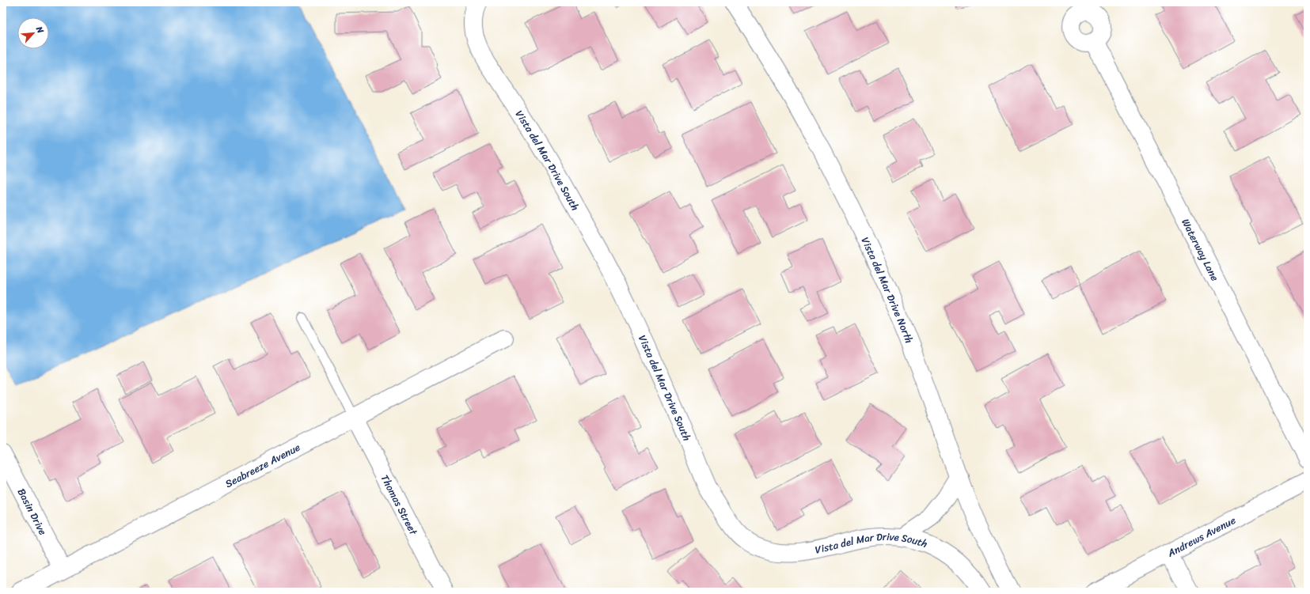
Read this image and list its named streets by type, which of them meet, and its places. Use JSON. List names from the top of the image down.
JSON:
{
  "streets": {
    "street": [
      "Vista del Mar Drive South",
      "Waterway Lane",
      "Vista del Mar Drive North",
      "Seabreeze Avenue",
      "Thomas Street",
      "Basin Drive",
      "Andrews Avenue"
    ]
  },
  "crossings": [
    ["Seabreeze Avenue", "Thomas Street"],
    ["Seabreeze Avenue", "Basin Drive"]
  ],
  "north": "top right"
}
